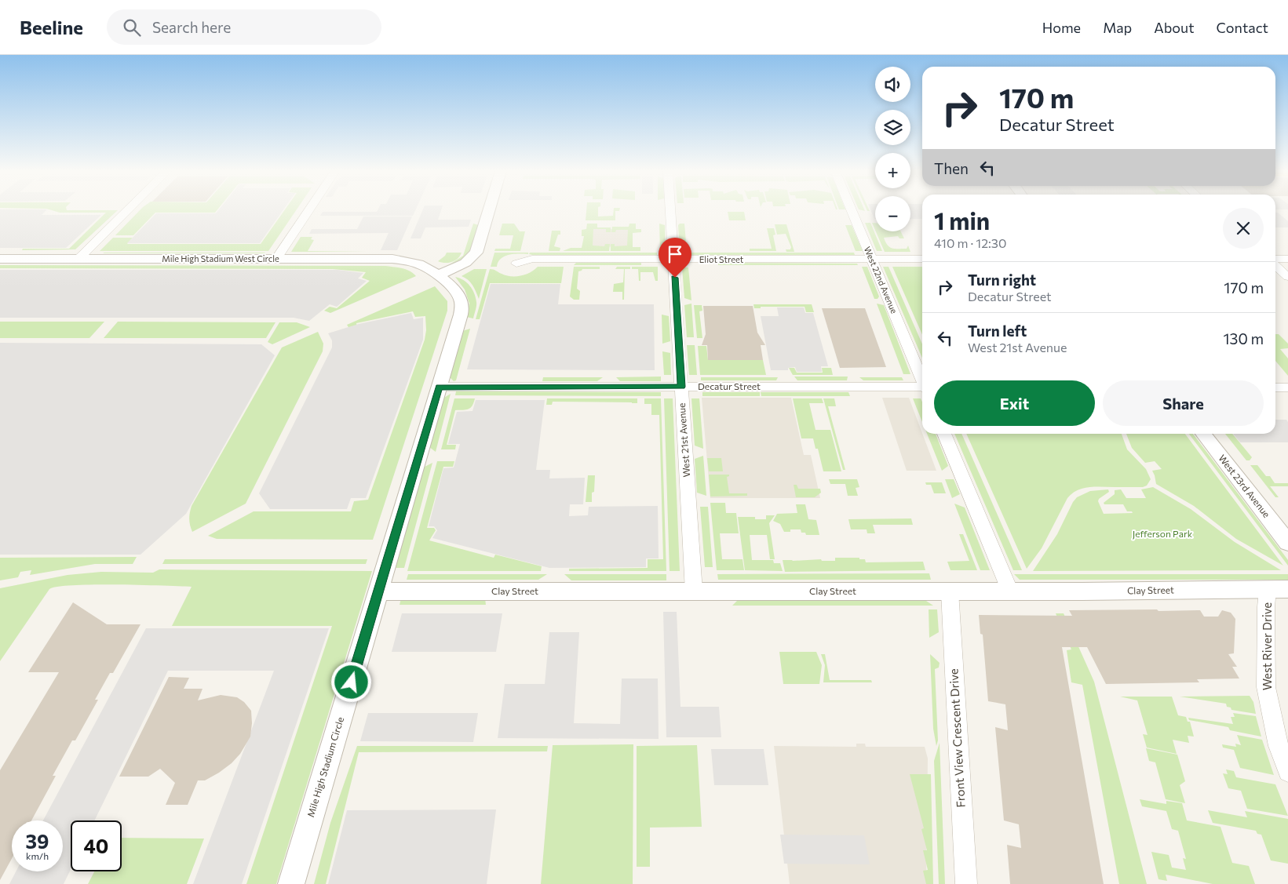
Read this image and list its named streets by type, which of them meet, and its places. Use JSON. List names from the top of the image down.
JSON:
{
  "streets": {
    "street": [
      "Mile High Stadium West Circle",
      "Eliot Street",
      "West 22nd Avenue",
      "Decatur Street",
      "West 21st Avenue",
      "West 23rd Avenue",
      "Clay Street",
      "West River Drive",
      "Front View Crescent Drive",
      "Mile High Stadium Circle"
    ]
  },
  "crossings": [
    ["Mile High Stadium West Circle", "Mile High Stadium Circle"],
    ["Eliot Street", "West 22nd Avenue"],
    ["Eliot Street", "West 21st Avenue"],
    ["Decatur Street", "West 21st Avenue"],
    ["Decatur Street", "Mile High Stadium Circle"],
    ["West 21st Avenue", "Clay Street"],
    ["Clay Street", "West River Drive"],
    ["Clay Street", "Front View Crescent Drive"],
    ["Clay Street", "Mile High Stadium Circle"]
  ],
  "parks": ["Jefferson Park"],
  "page": {
    "header": "Beeline",
    "search": "Search here",
    "nav": [
      "Home",
      "Map",
      "About",
      "Contact"
    ],
    "map_buttons": ["+", "−"],
    "turn": ["170 m", "Decatur Street"],
    "then": "Then",
    "heading": ["1 min", "410 m · 12:30"],
    "list": [
      {
        "name": "Turn right",
        "note": "Decatur Street",
        "value": "170 m"
      },
      {
        "name": "Turn left",
        "note": "West 21st Avenue",
        "value": "130 m"
      }
    ],
    "buttons": ["Exit", "Share"],
    "speed": "39 km/h",
    "limit": "40"
  }
}
